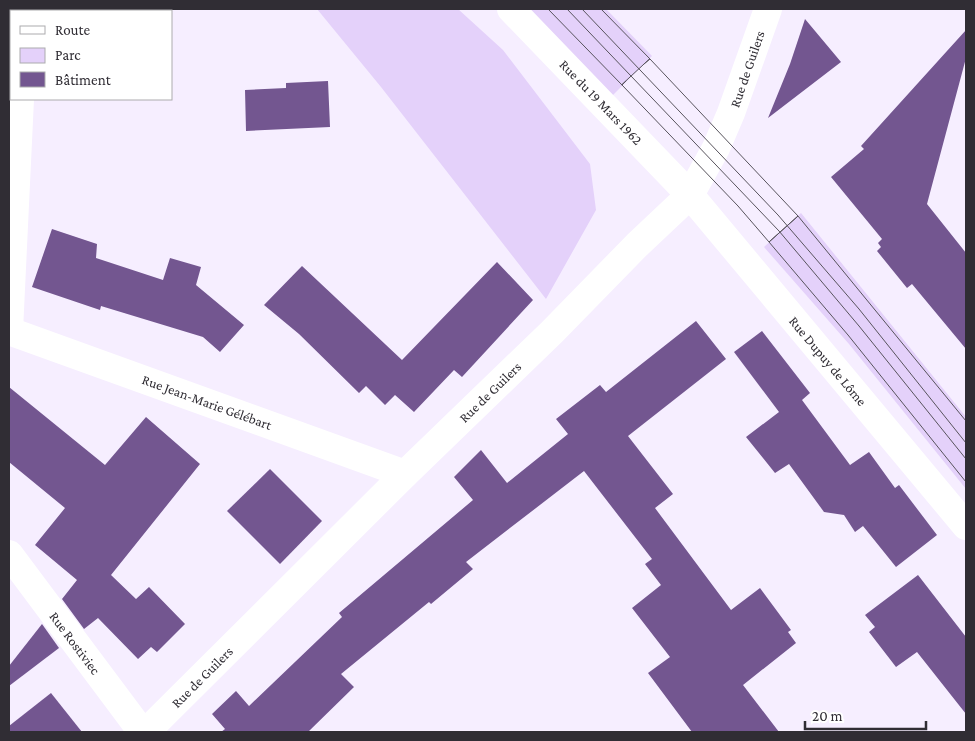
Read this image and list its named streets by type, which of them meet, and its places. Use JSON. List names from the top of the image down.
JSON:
{
  "streets": {
    "street": [
      "Rue de Guilers",
      "Rue du 19 Mars 1962",
      "Rue Dupuy de Lôme",
      "Rue Jean-Marie Gélébart",
      "Rue Rostiviec"
    ]
  },
  "crossings": [
    ["Rue de Guilers", "Rue du 19 Mars 1962"],
    ["Rue de Guilers", "Rue Dupuy de Lôme"],
    ["Rue de Guilers", "Rue Jean-Marie Gélébart"],
    ["Rue du 19 Mars 1962", "Rue Dupuy de Lôme"]
  ],
  "legend": ["Route", "Parc", "Bâtiment"],
  "scale_bar": "20 m"
}
